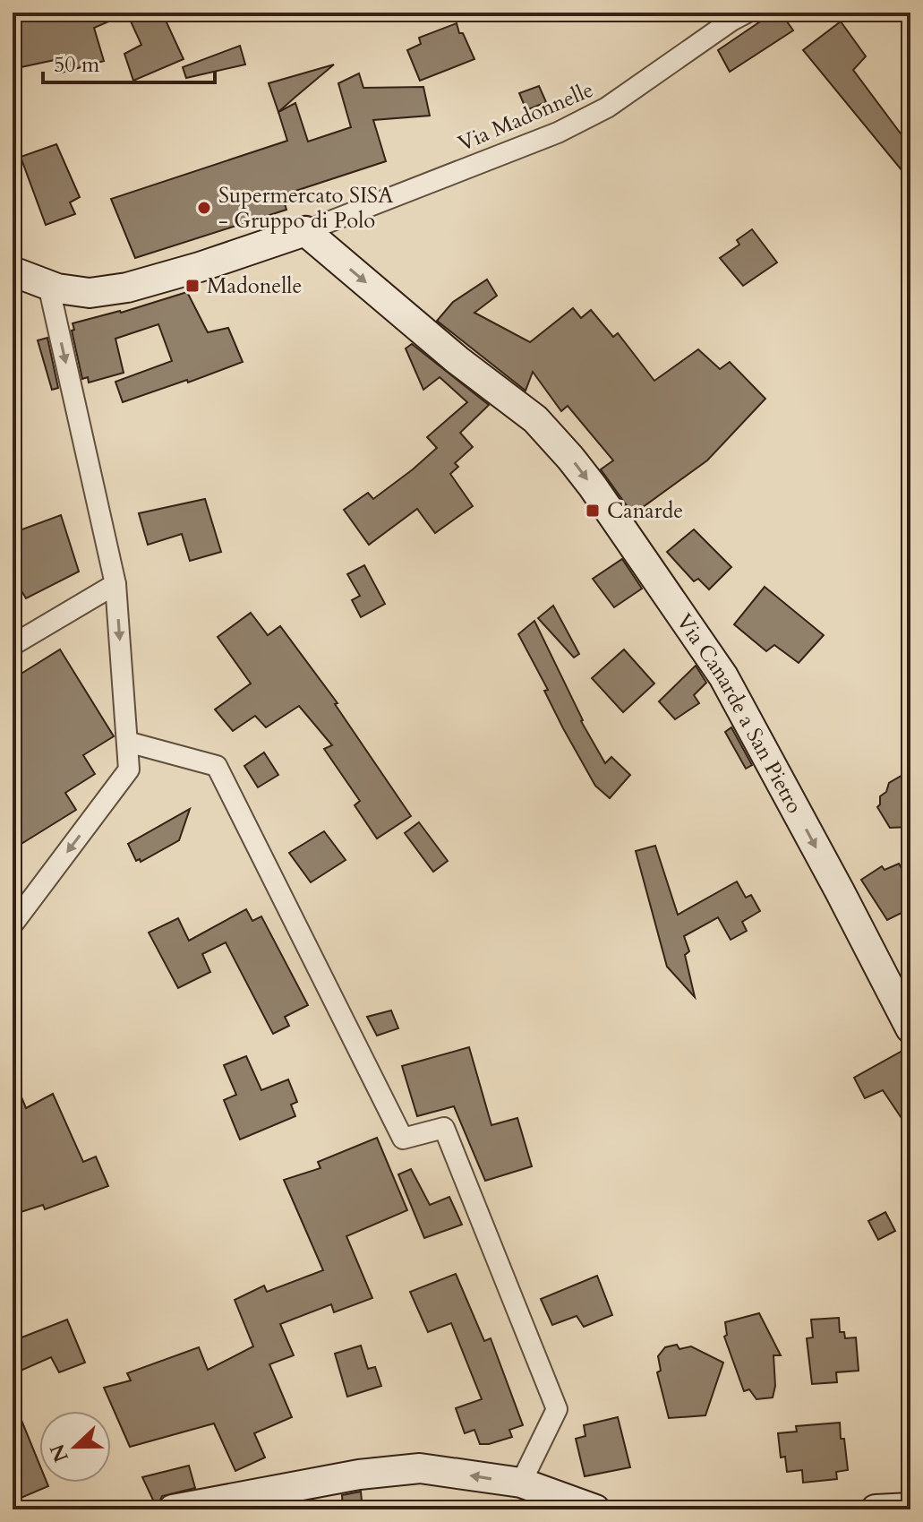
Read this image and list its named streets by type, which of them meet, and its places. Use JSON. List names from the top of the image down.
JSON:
{
  "streets": {
    "street": ["Via Madonnelle", "Via Canarde a San Pietro"]
  },
  "crossings": [
    ["Via Madonnelle", "Via Canarde a San Pietro"]
  ],
  "one_way": ["Via Canarde a San Pietro"],
  "places": {
    "other": ["Supermercato SISA - Gruppo di Polo"],
    "transit": ["Madonelle", "Canarde"]
  },
  "scale_bar": "50 m",
  "north": "left"
}
